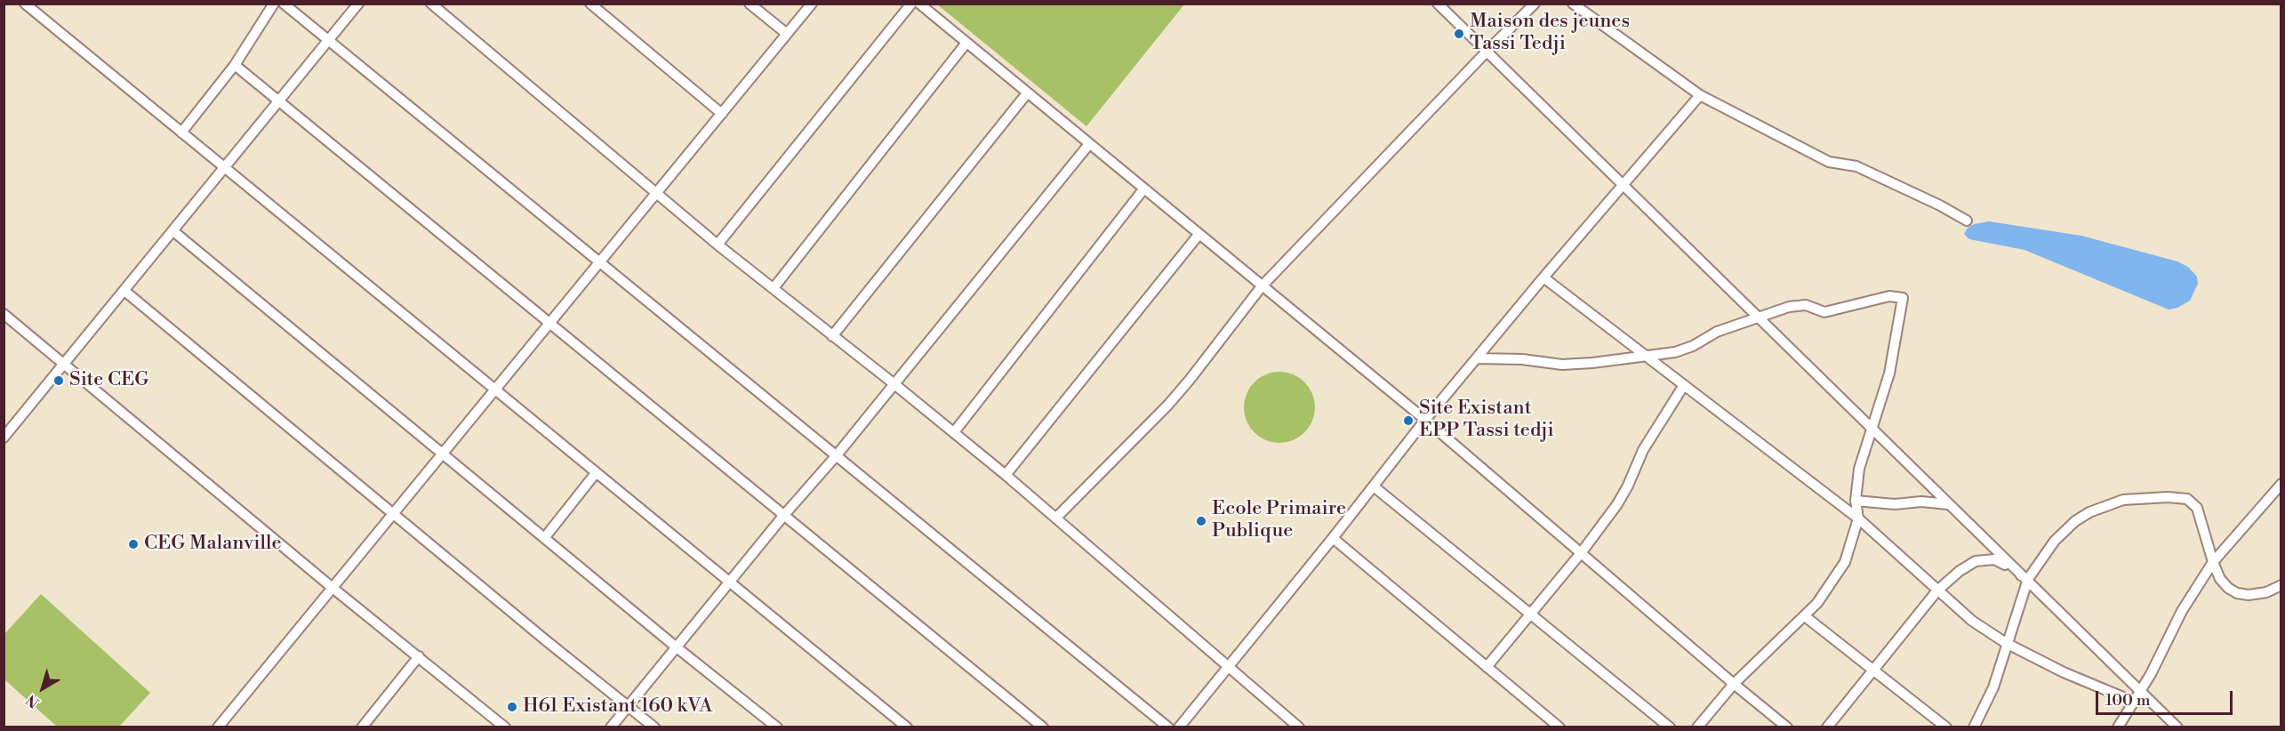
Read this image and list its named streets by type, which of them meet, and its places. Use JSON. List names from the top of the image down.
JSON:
{
  "places": [
    "Maison des jeunes Tassi Tedji",
    "Site CEG",
    "Site Existant EPP Tassi tedji",
    "Ecole Primaire Publique",
    "CEG Malanville",
    "H61 Existant 160 kVA"
  ],
  "scale_bar": "100 m",
  "north": "bottom left"
}
